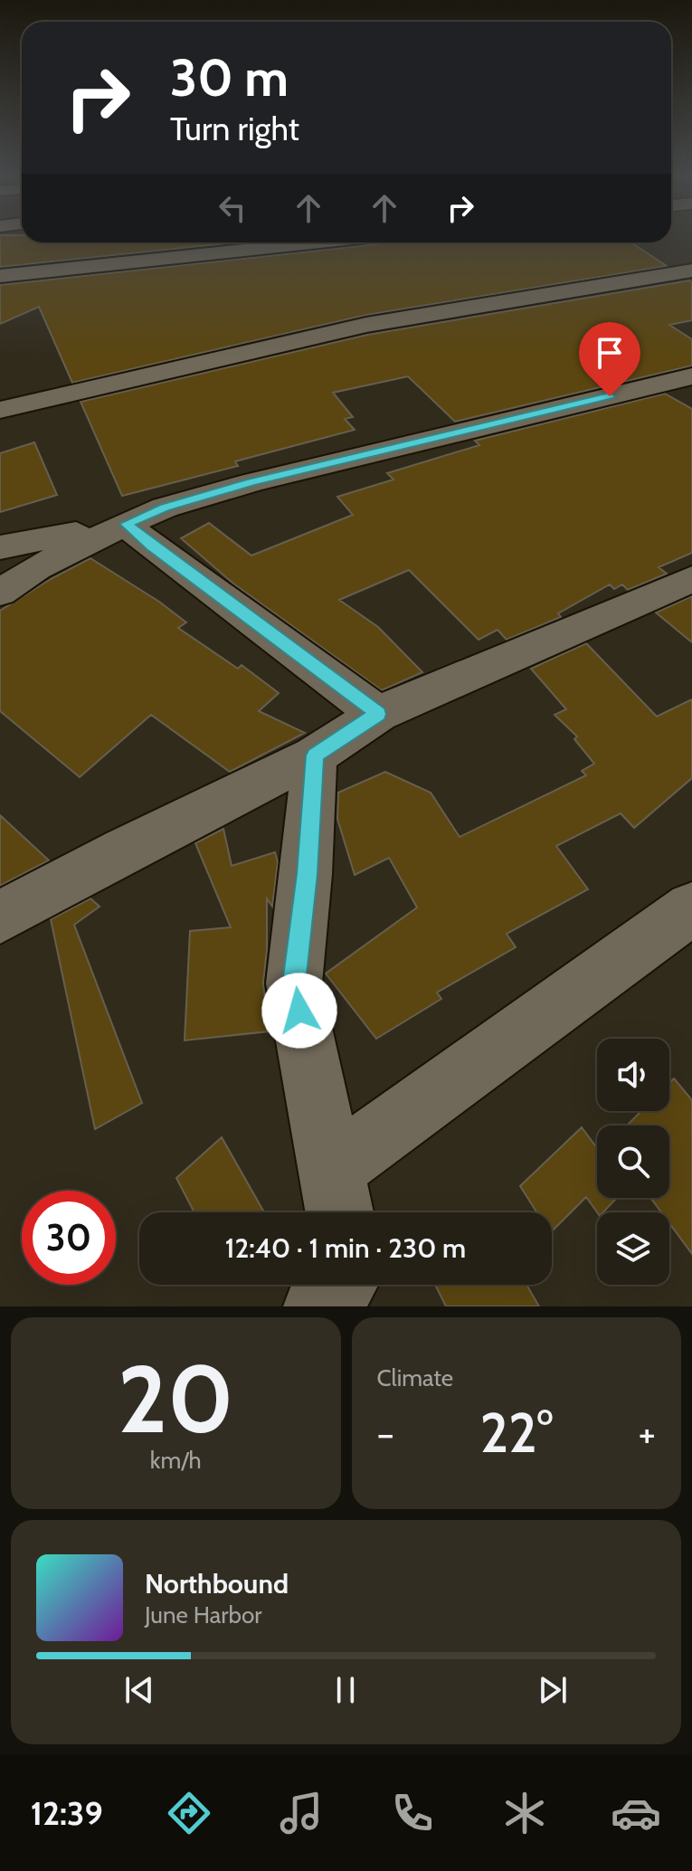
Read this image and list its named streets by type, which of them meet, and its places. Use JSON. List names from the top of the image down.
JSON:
{
  "page": {
    "turn": ["30 m", "Turn right"],
    "limit": "30",
    "trip": "12:40 · 1 min · 230 m",
    "tile": [
      ["20", "km/h"],
      "Climate"
    ],
    "heat": ["−", "22°", "+"],
    "song": ["Northbound", "June Harbor"],
    "tabs": "12:39"
  }
}
